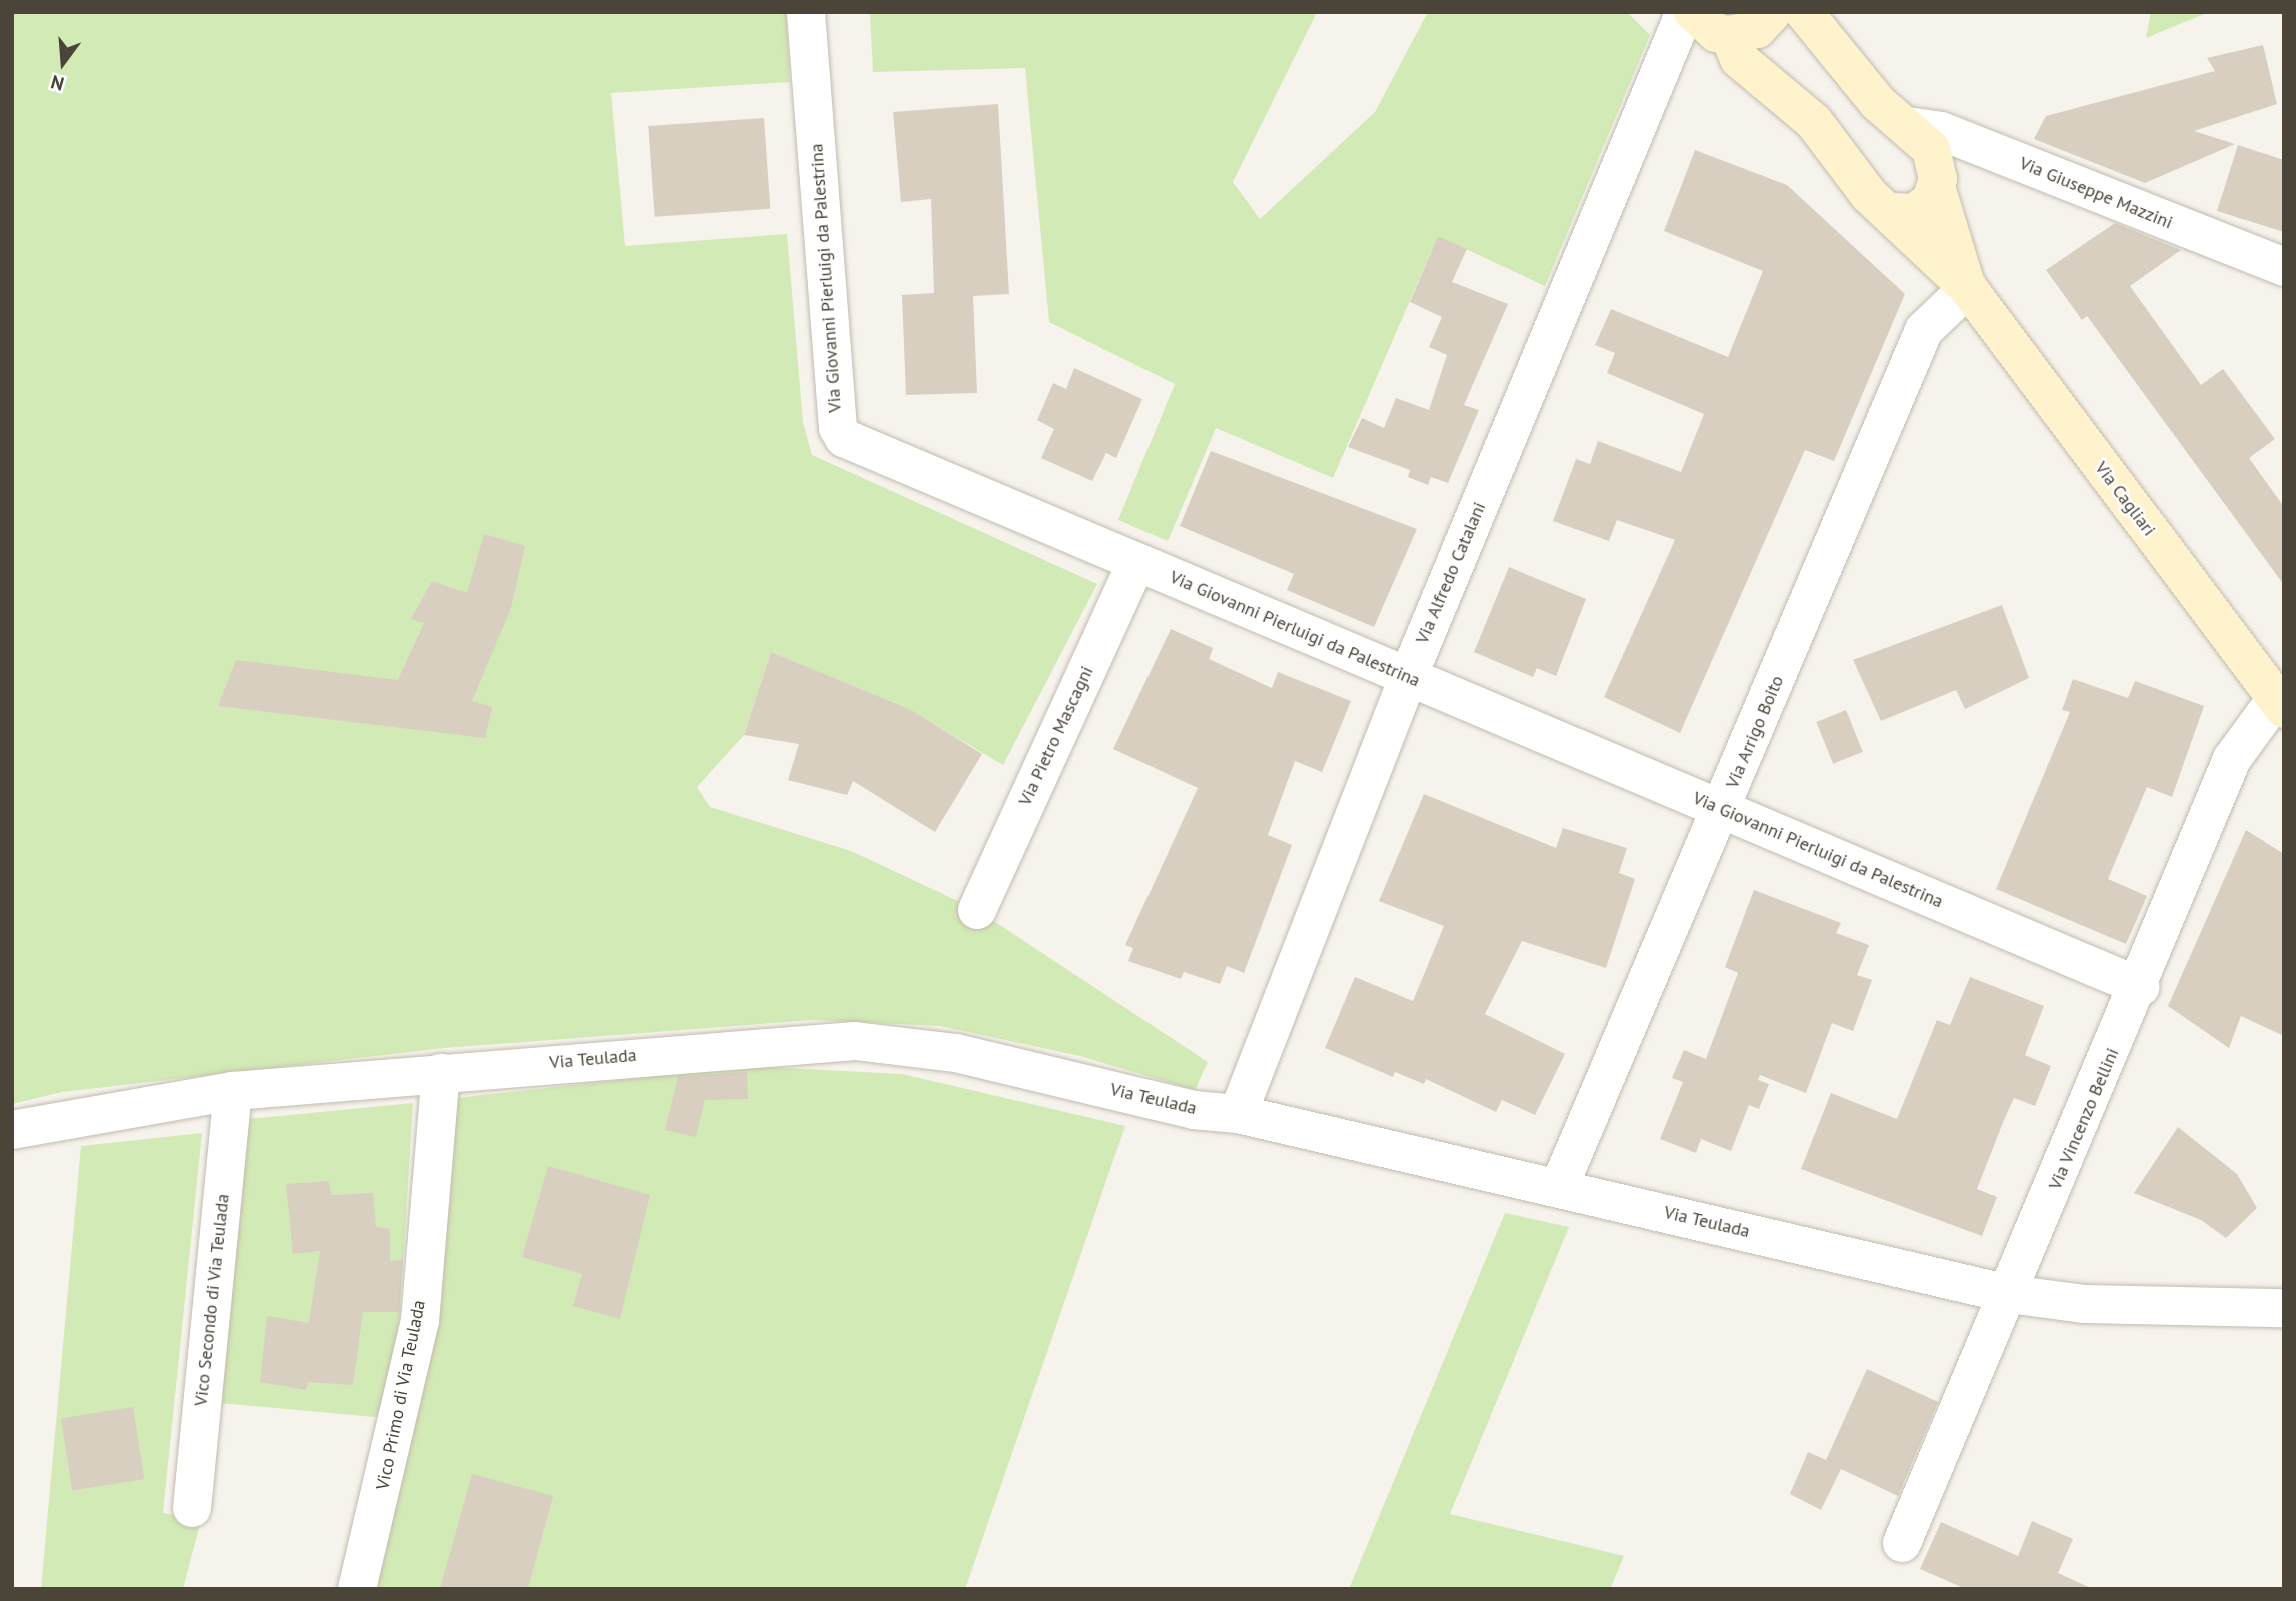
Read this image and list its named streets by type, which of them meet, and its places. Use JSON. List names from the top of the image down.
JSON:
{
  "streets": {
    "street": [
      "Via Giuseppe Mazzini",
      "Via Giovanni Pierluigi da Palestrina",
      "Via Cagliari",
      "Via Alfredo Catalani",
      "Via Arrigo Boito",
      "Via Pietro Mascagni",
      "Via Teulada",
      "Via Vincenzo Bellini",
      "Vico Secondo di Via Teulada",
      "Vico Primo di Via Teulada"
    ]
  },
  "crossings": [
    ["Via Giuseppe Mazzini", "Via Cagliari"],
    ["Via Giovanni Pierluigi da Palestrina", "Via Alfredo Catalani"],
    ["Via Giovanni Pierluigi da Palestrina", "Via Arrigo Boito"],
    ["Via Giovanni Pierluigi da Palestrina", "Via Pietro Mascagni"],
    ["Via Giovanni Pierluigi da Palestrina", "Via Vincenzo Bellini"],
    ["Via Cagliari", "Via Alfredo Catalani"],
    ["Via Cagliari", "Via Arrigo Boito"],
    ["Via Cagliari", "Via Vincenzo Bellini"],
    ["Via Alfredo Catalani", "Via Teulada"],
    ["Via Arrigo Boito", "Via Teulada"],
    ["Via Teulada", "Via Vincenzo Bellini"],
    ["Via Teulada", "Vico Secondo di Via Teulada"],
    ["Via Teulada", "Vico Primo di Via Teulada"]
  ],
  "north": "bottom"
}
